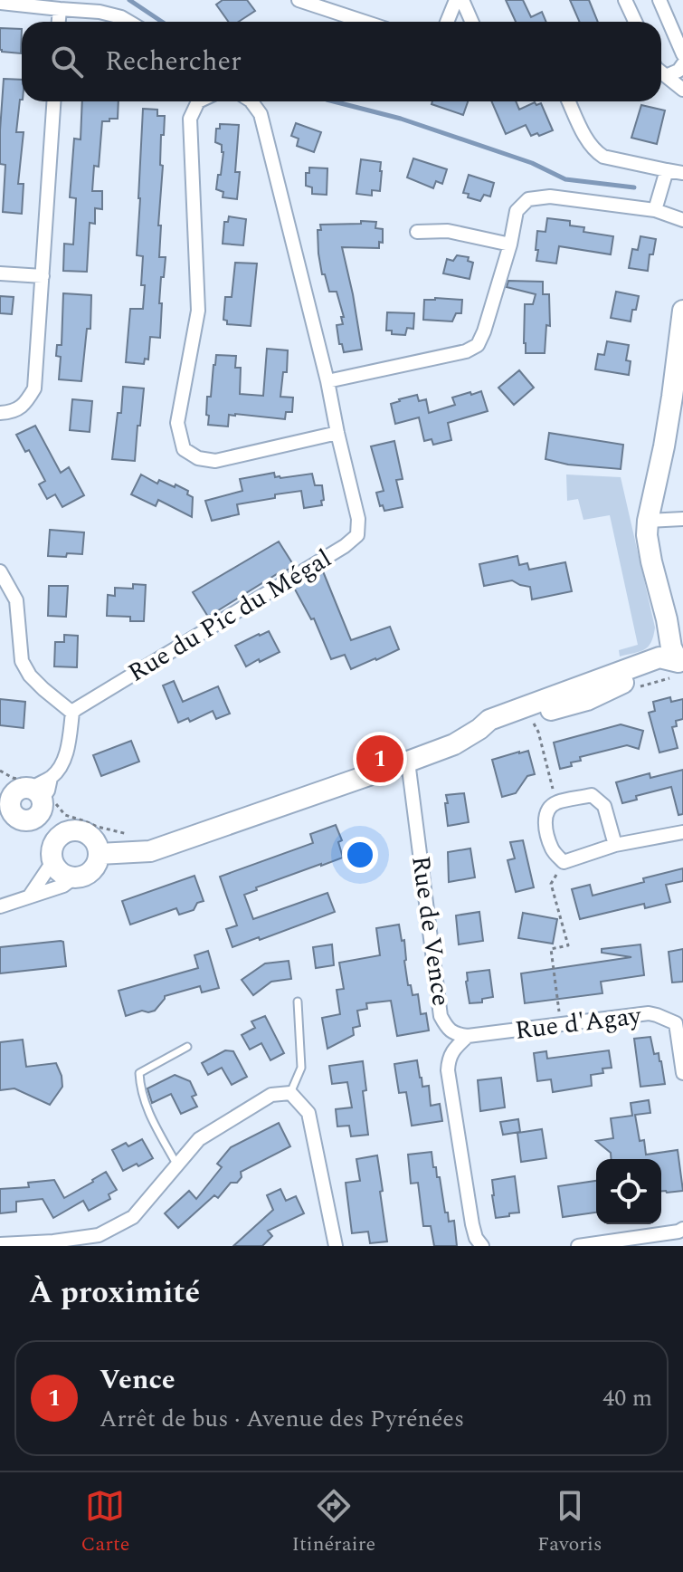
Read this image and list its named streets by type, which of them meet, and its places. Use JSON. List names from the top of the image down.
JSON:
{
  "streets": {
    "street": ["Rue du Pic du Mégal", "Rue de Vence", "Rue d'Agay"]
  },
  "crossings": [
    ["Rue de Vence", "Rue d'Agay"]
  ],
  "page": {
    "search": "Rechercher",
    "pins": "1",
    "heading": "À proximité",
    "list": [
      {
        "mark": "1",
        "name": "Vence",
        "note": "Arrêt de bus · Avenue des Pyrénées",
        "value": "40 m"
      }
    ],
    "nav": ["Carte", "Itinéraire", "Favoris"]
  }
}
